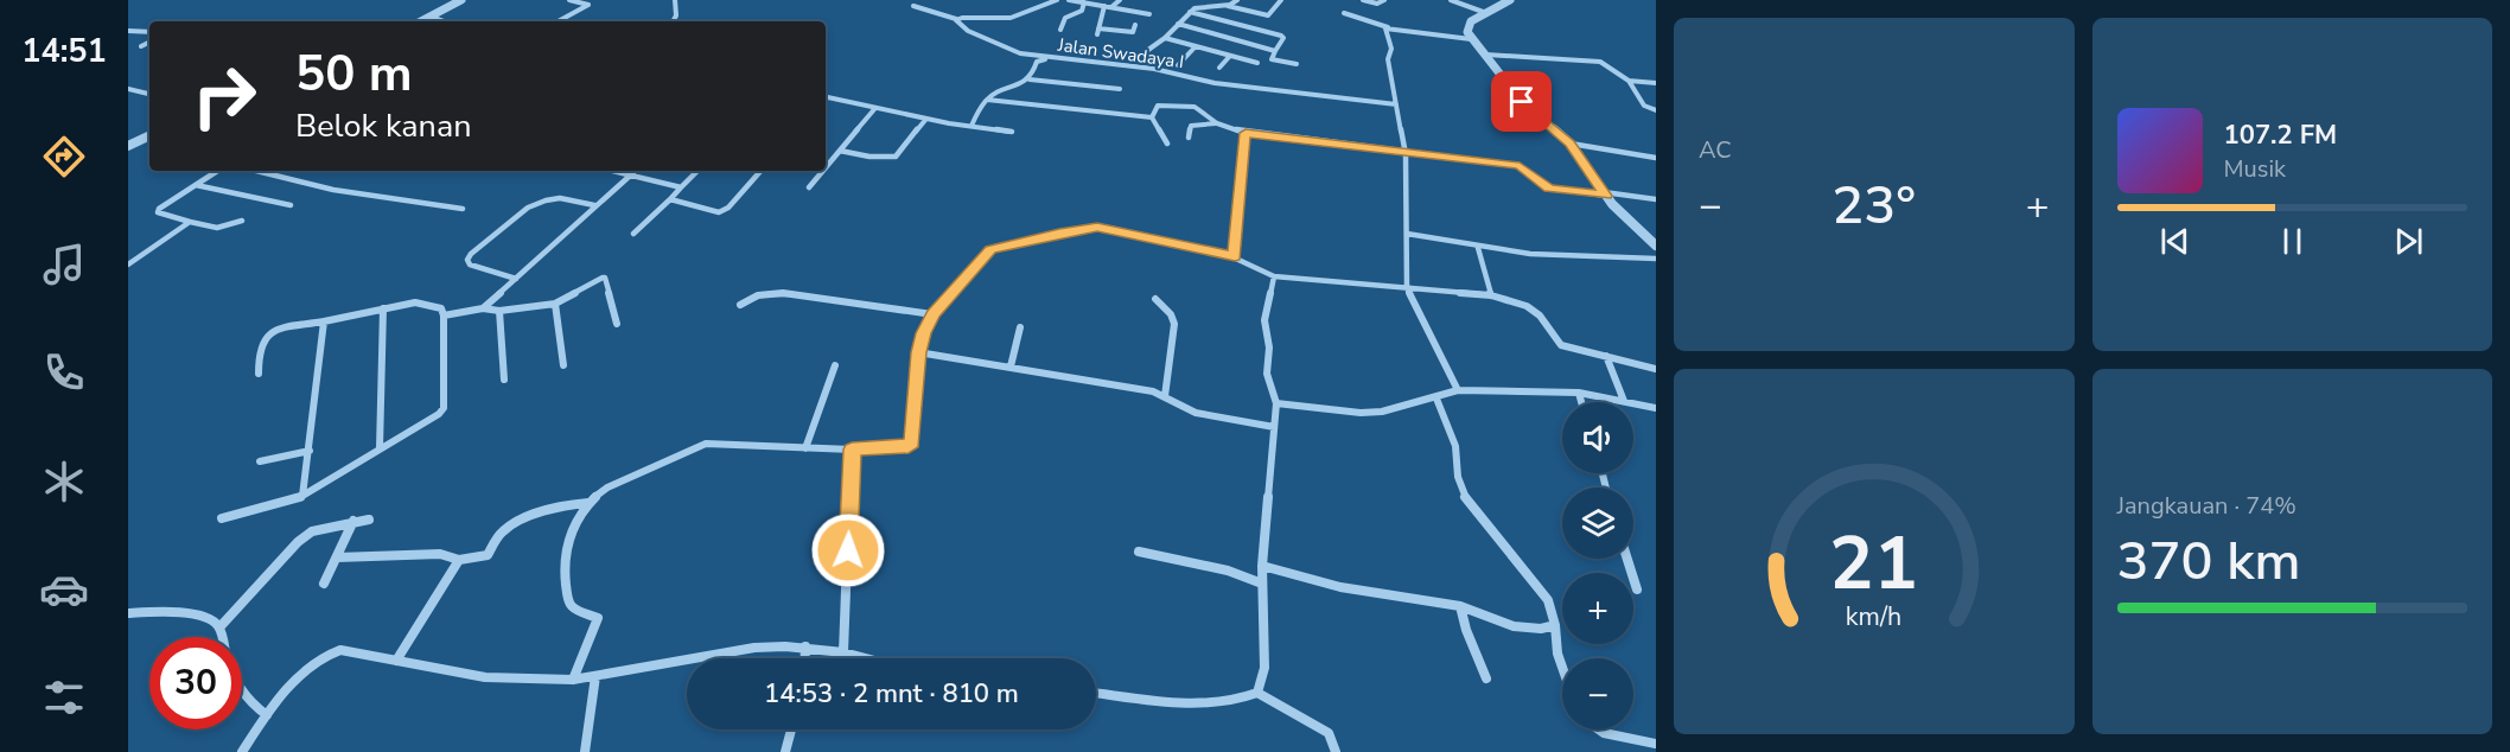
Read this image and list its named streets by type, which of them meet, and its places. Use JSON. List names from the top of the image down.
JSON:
{
  "streets": {
    "street": ["Jalan Swadaya I"]
  },
  "page": {
    "tabs": "14:51",
    "tile": [
      "AC",
      ["Jangkauan · 74%", "370 km"]
    ],
    "turn": ["50 m", "Belok kanan"],
    "song": ["107.2 FM", "Musik"],
    "heat": ["−", "23°", "+"],
    "map_buttons": ["+", "−"],
    "limit": "30",
    "trip": "14:53 · 2 mnt · 810 m",
    "gauge": ["21", "km/h"]
  }
}
